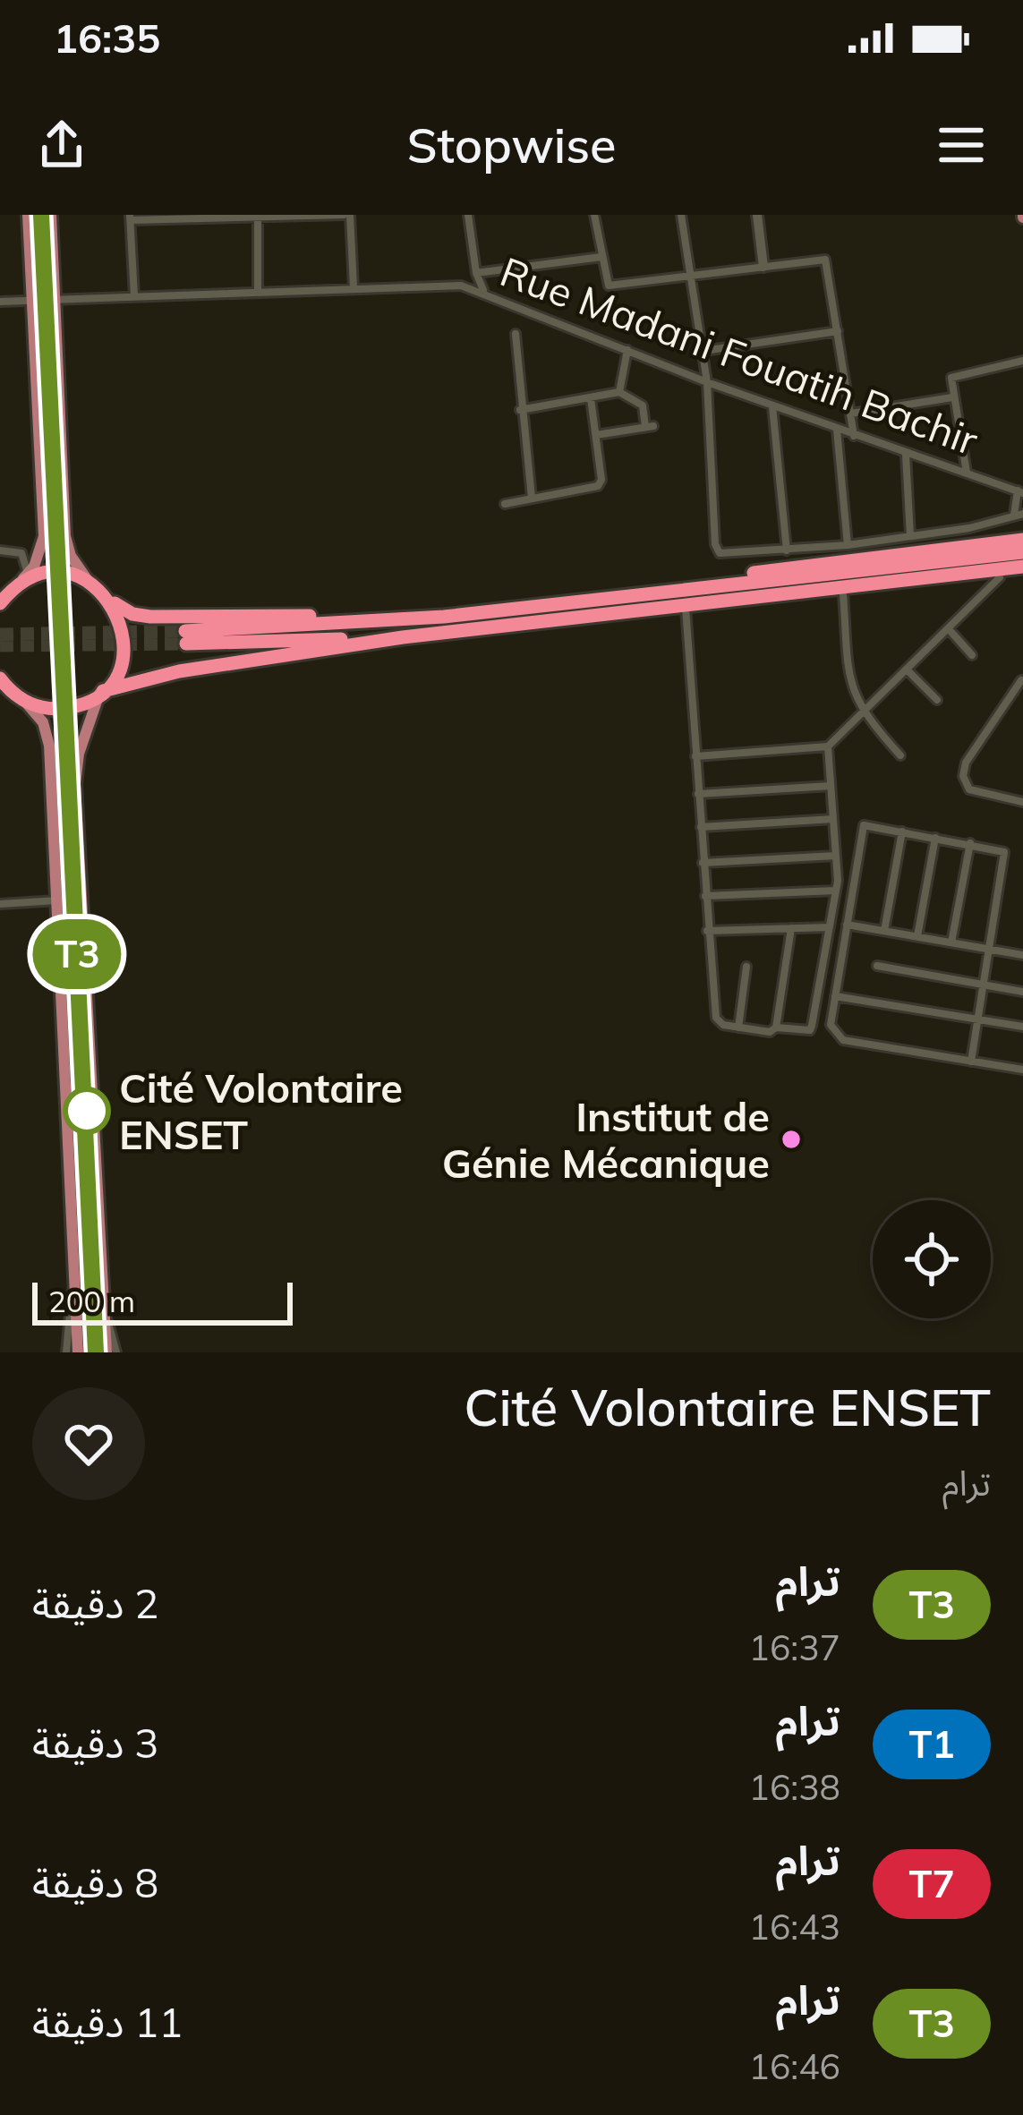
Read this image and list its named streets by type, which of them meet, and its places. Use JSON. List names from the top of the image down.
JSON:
{
  "streets": {
    "street": ["Rue Madani Fouatih Bachir"]
  },
  "places": ["Cité Volontaire ENSET", "Institut de Génie Mécanique"],
  "lines": ["tram line T3"],
  "scale_bar": "200 m",
  "page": {
    "status": "16:35",
    "header": "Stopwise",
    "on_map": "T3",
    "scale": "200 m",
    "heading": ["Cité Volontaire ENSET", "ترام"],
    "list": [
      {
        "mark": "T3",
        "name": "ترام",
        "note": "16:37",
        "value": "2 دقيقة"
      },
      {
        "mark": "T1",
        "name": "ترام",
        "note": "16:38",
        "value": "3 دقيقة"
      },
      {
        "mark": "T7",
        "name": "ترام",
        "note": "16:43",
        "value": "8 دقيقة"
      },
      {
        "mark": "T3",
        "name": "ترام",
        "note": "16:46",
        "value": "11 دقيقة"
      }
    ]
  }
}
